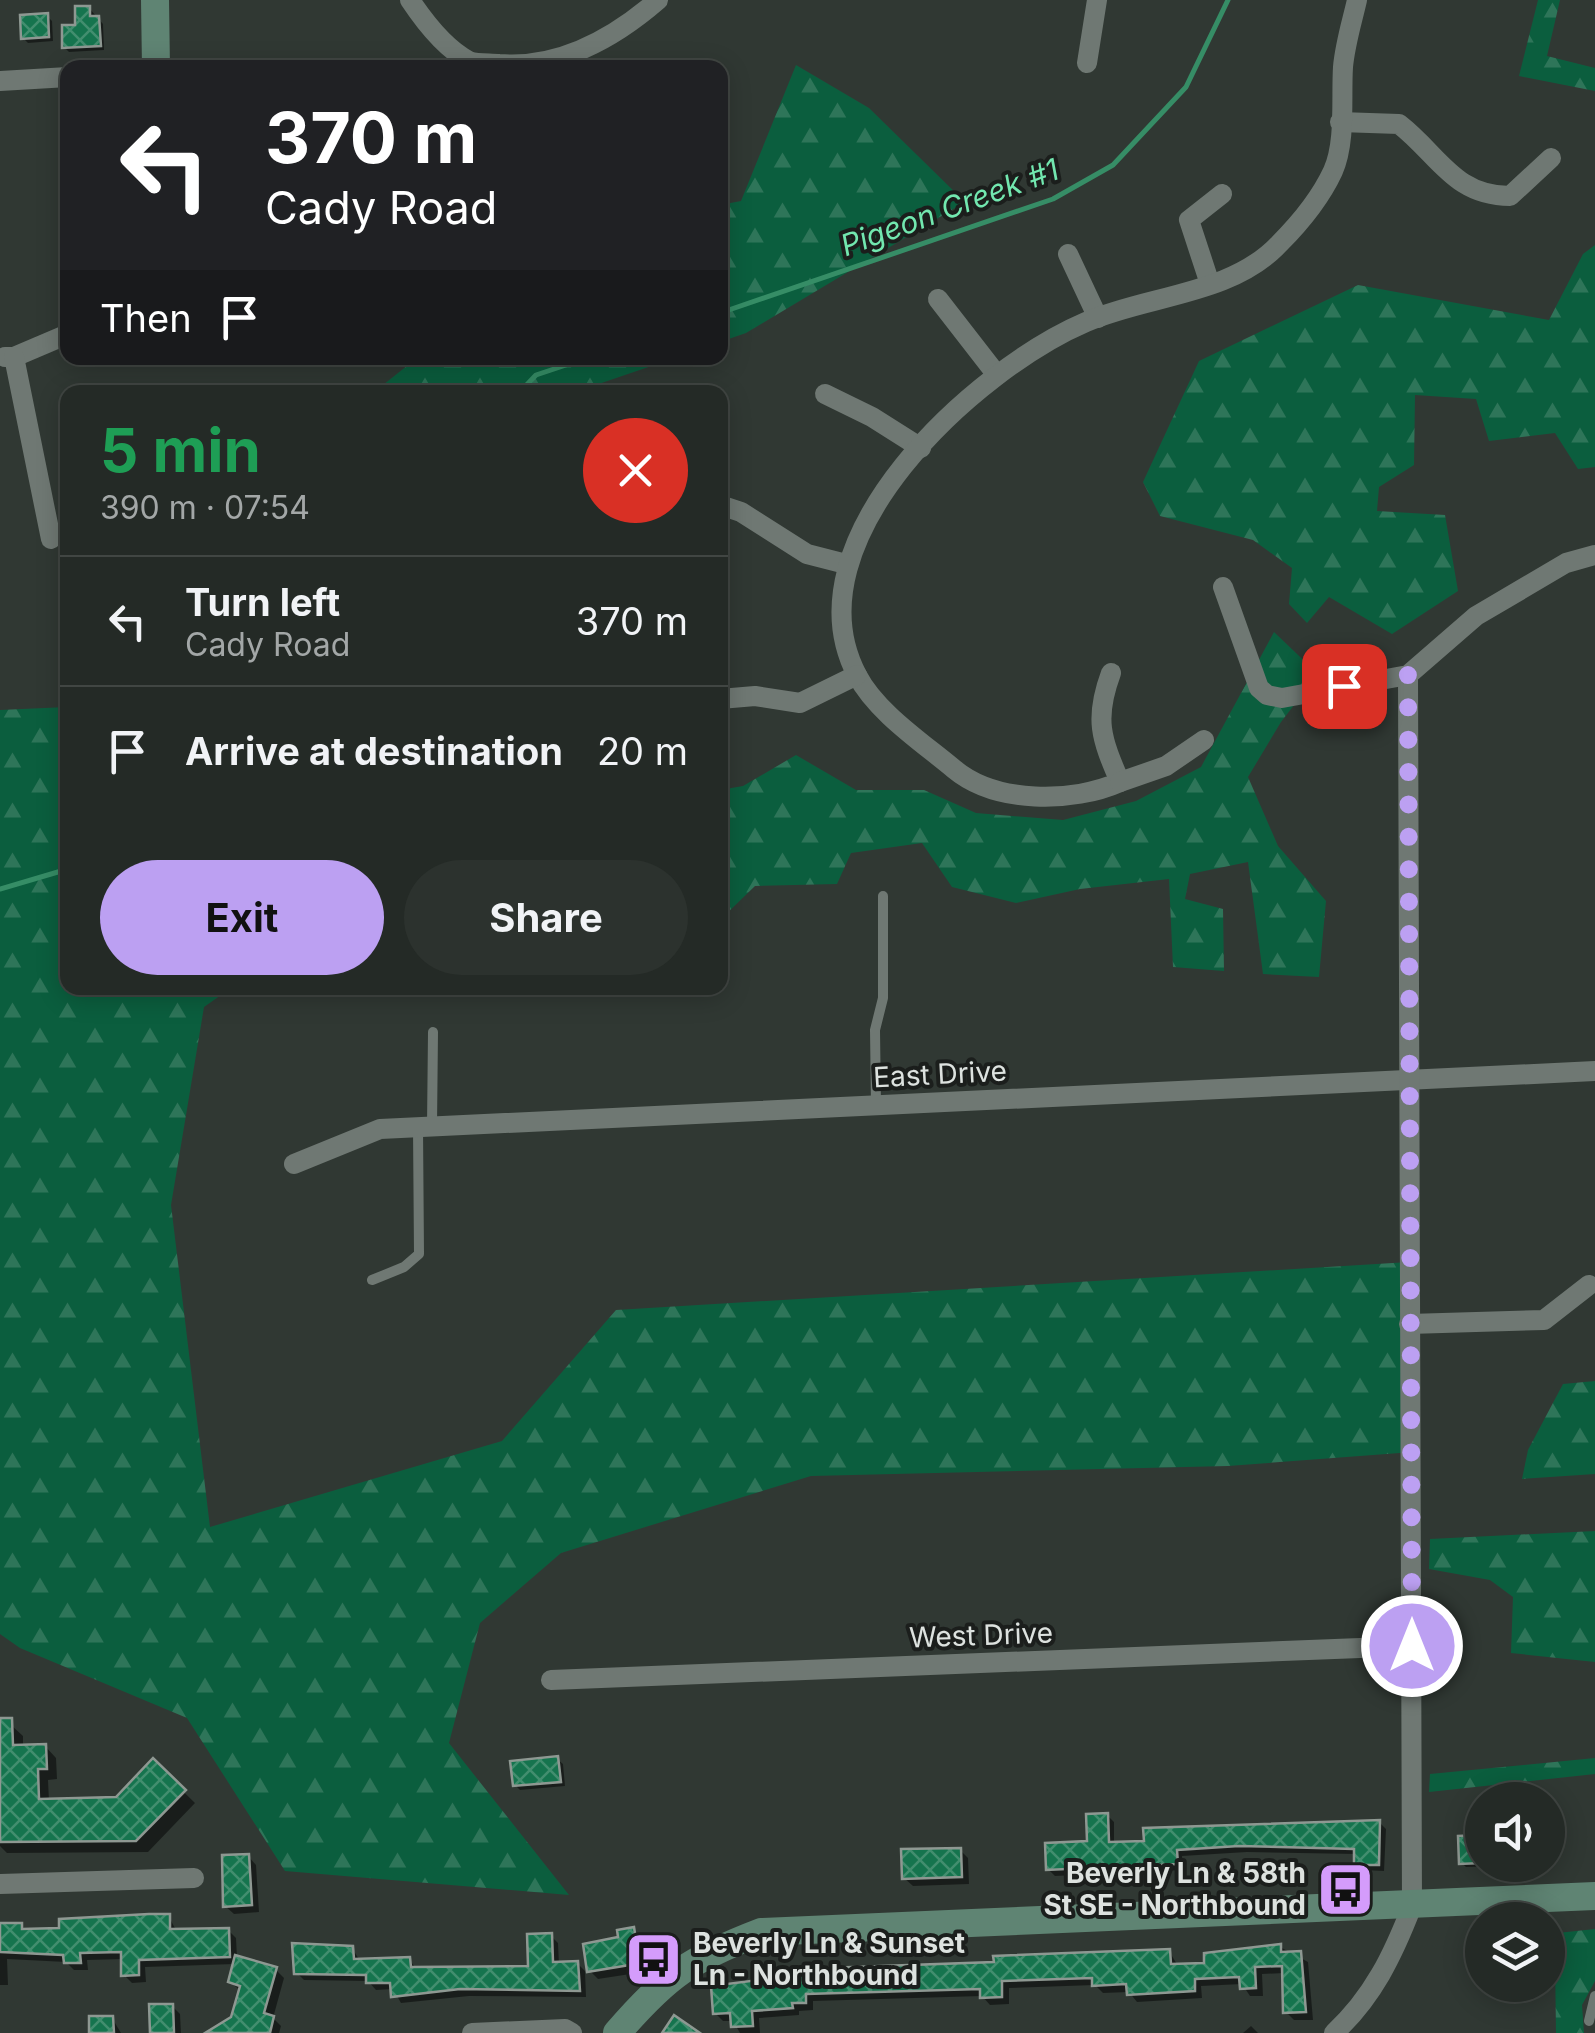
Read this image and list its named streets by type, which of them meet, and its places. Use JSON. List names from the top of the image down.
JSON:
{
  "streets": {
    "street": ["East Drive", "West Drive"]
  },
  "water": ["Pigeon Creek #1"],
  "places": {
    "bus stop": ["Beverly Ln & 58th St SE - Northbound", "Beverly Ln & Sunset Ln - Northbound"]
  },
  "page": {
    "turn": ["370 m", "Cady Road"],
    "then": "Then",
    "heading": ["5 min", "390 m · 07:54"],
    "list": [
      {
        "name": "Turn left",
        "note": "Cady Road",
        "value": "370 m"
      },
      {
        "name": "Arrive at destination",
        "value": "20 m"
      }
    ],
    "buttons": ["Exit", "Share"]
  }
}
